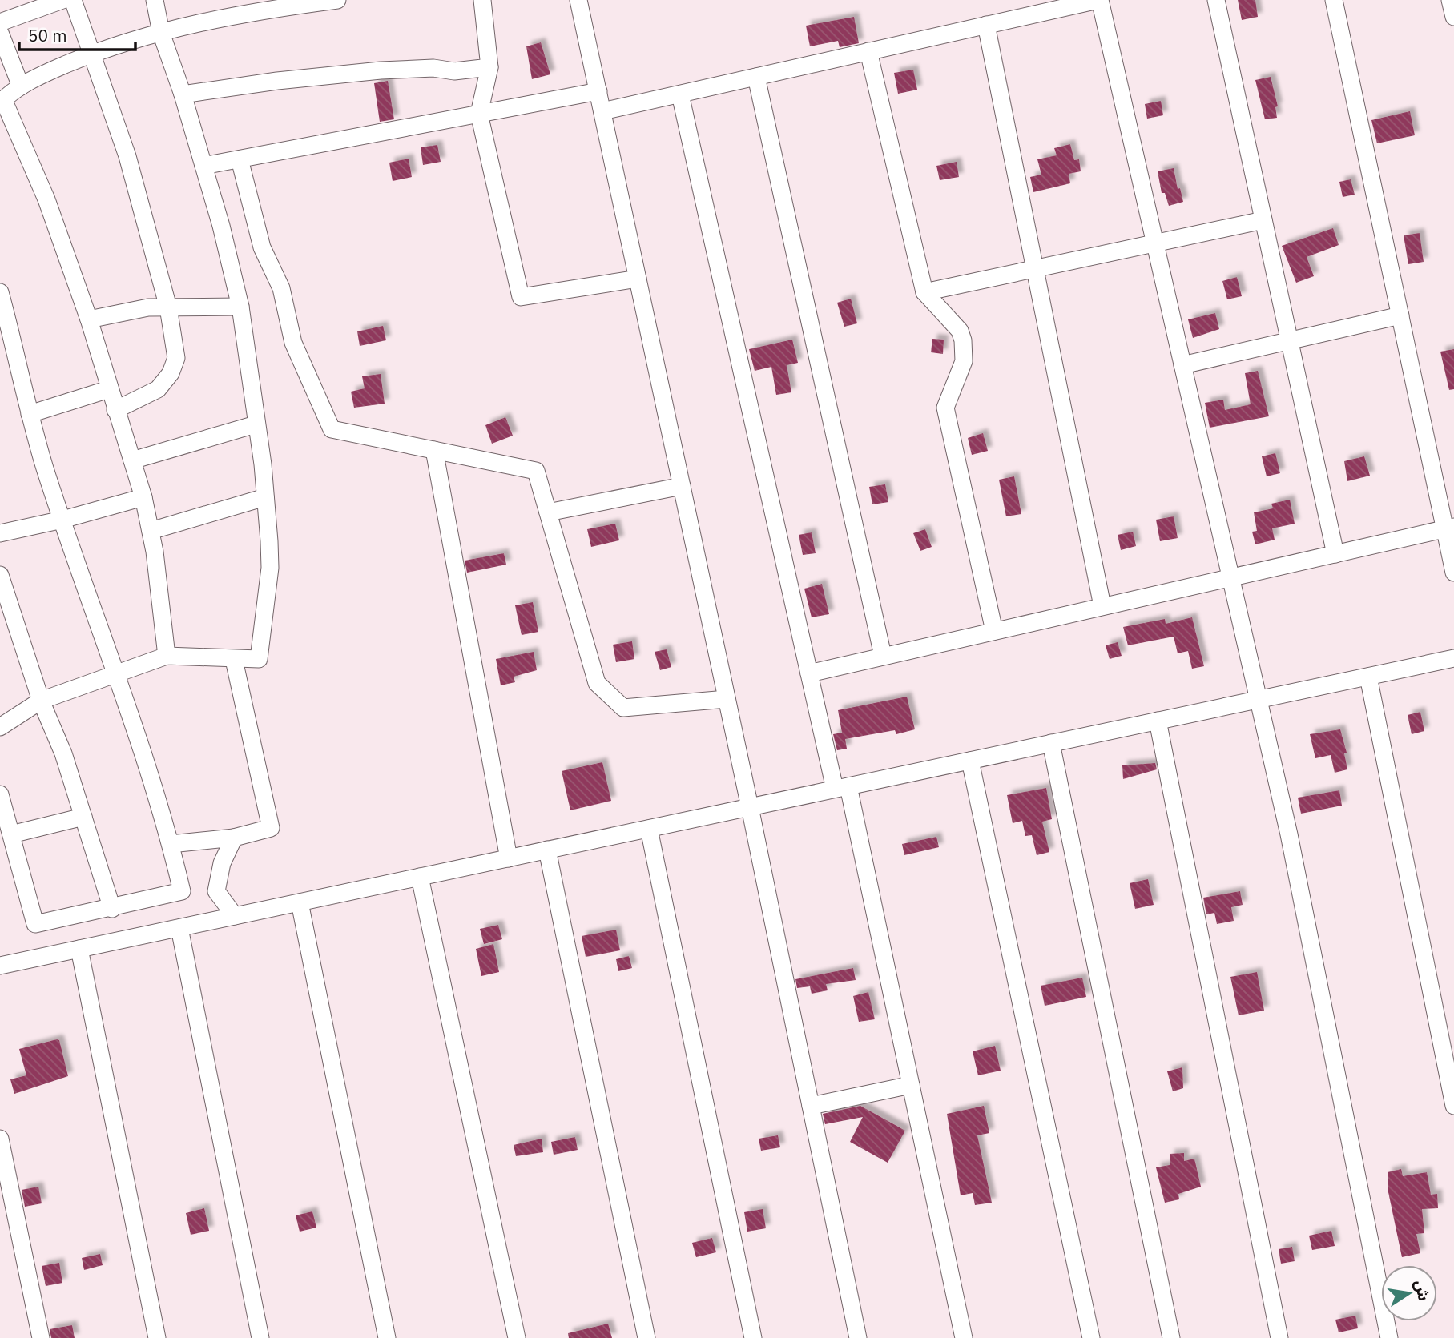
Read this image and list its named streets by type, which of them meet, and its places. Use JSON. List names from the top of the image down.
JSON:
{
  "scale_bar": "50 m",
  "north": "right"
}
